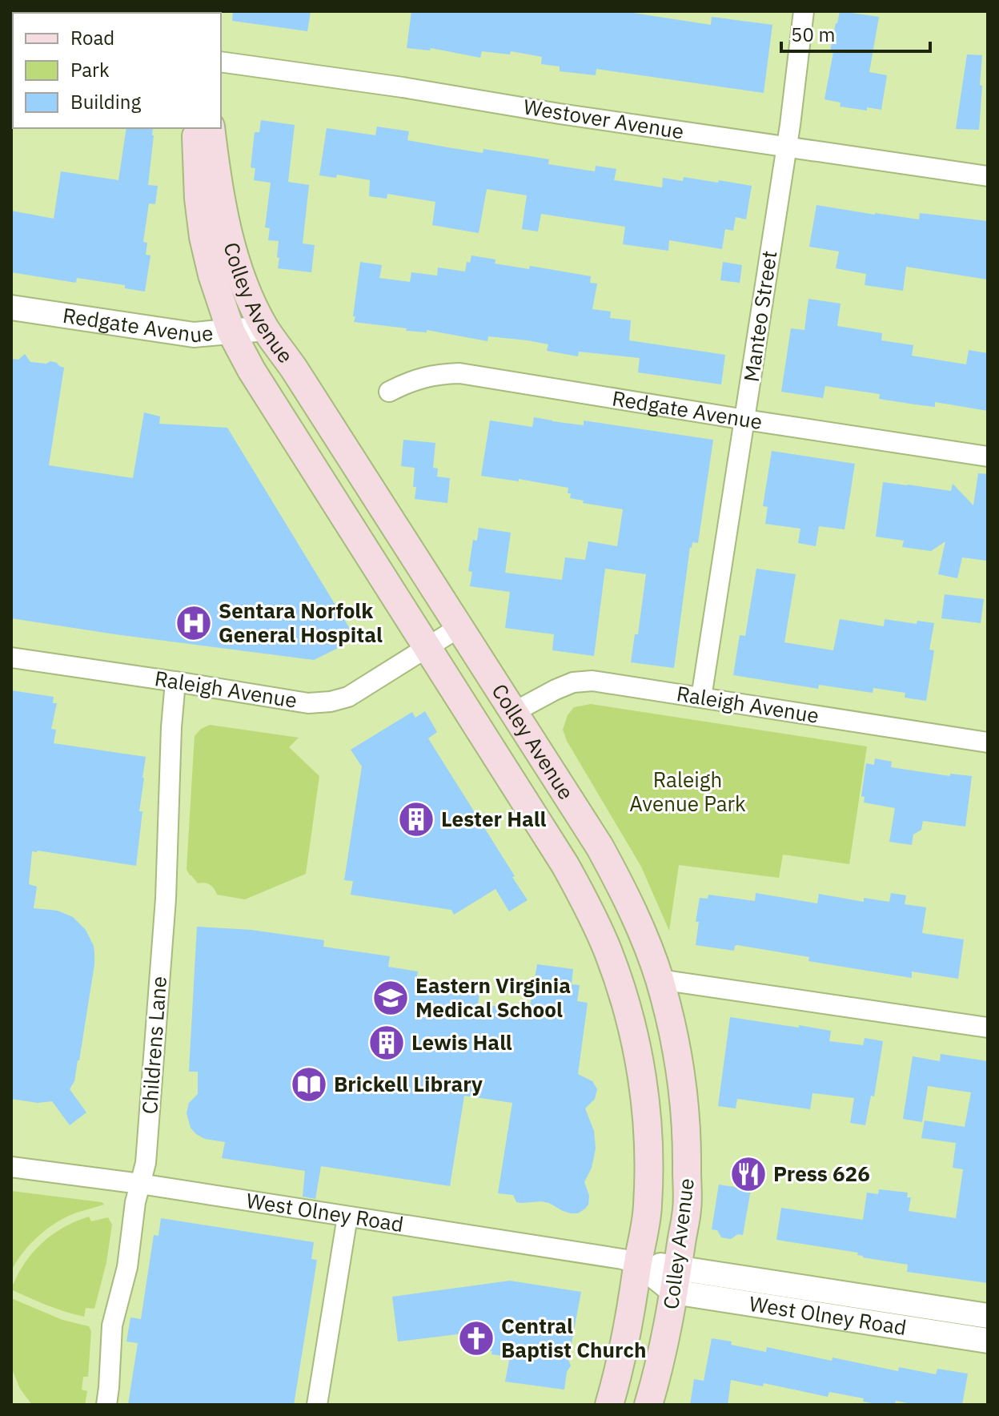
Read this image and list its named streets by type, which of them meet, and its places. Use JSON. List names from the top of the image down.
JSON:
{
  "streets": {
    "main road": ["Colley Avenue"],
    "street": [
      "Westover Avenue",
      "Manteo Street",
      "Redgate Avenue",
      "Raleigh Avenue",
      "Childrens Lane",
      "West Olney Road"
    ]
  },
  "crossings": [
    ["Westover Avenue", "Manteo Street"],
    ["Colley Avenue", "Redgate Avenue"],
    ["Colley Avenue", "Raleigh Avenue"],
    ["Colley Avenue", "West Olney Road"],
    ["Manteo Street", "Redgate Avenue"],
    ["Manteo Street", "Raleigh Avenue"],
    ["Raleigh Avenue", "Childrens Lane"],
    ["Childrens Lane", "West Olney Road"]
  ],
  "parks": ["Raleigh Avenue Park"],
  "places": {
    "hospital": ["Sentara Norfolk General Hospital"],
    "building": ["Lester Hall", "Lewis Hall"],
    "school or university": ["Eastern Virginia Medical School"],
    "library": ["Brickell Library"],
    "restaurant": ["Press 626"],
    "church": ["Central Baptist Church"]
  },
  "legend": ["Road", "Park", "Building"],
  "scale_bar": "50 m"
}
